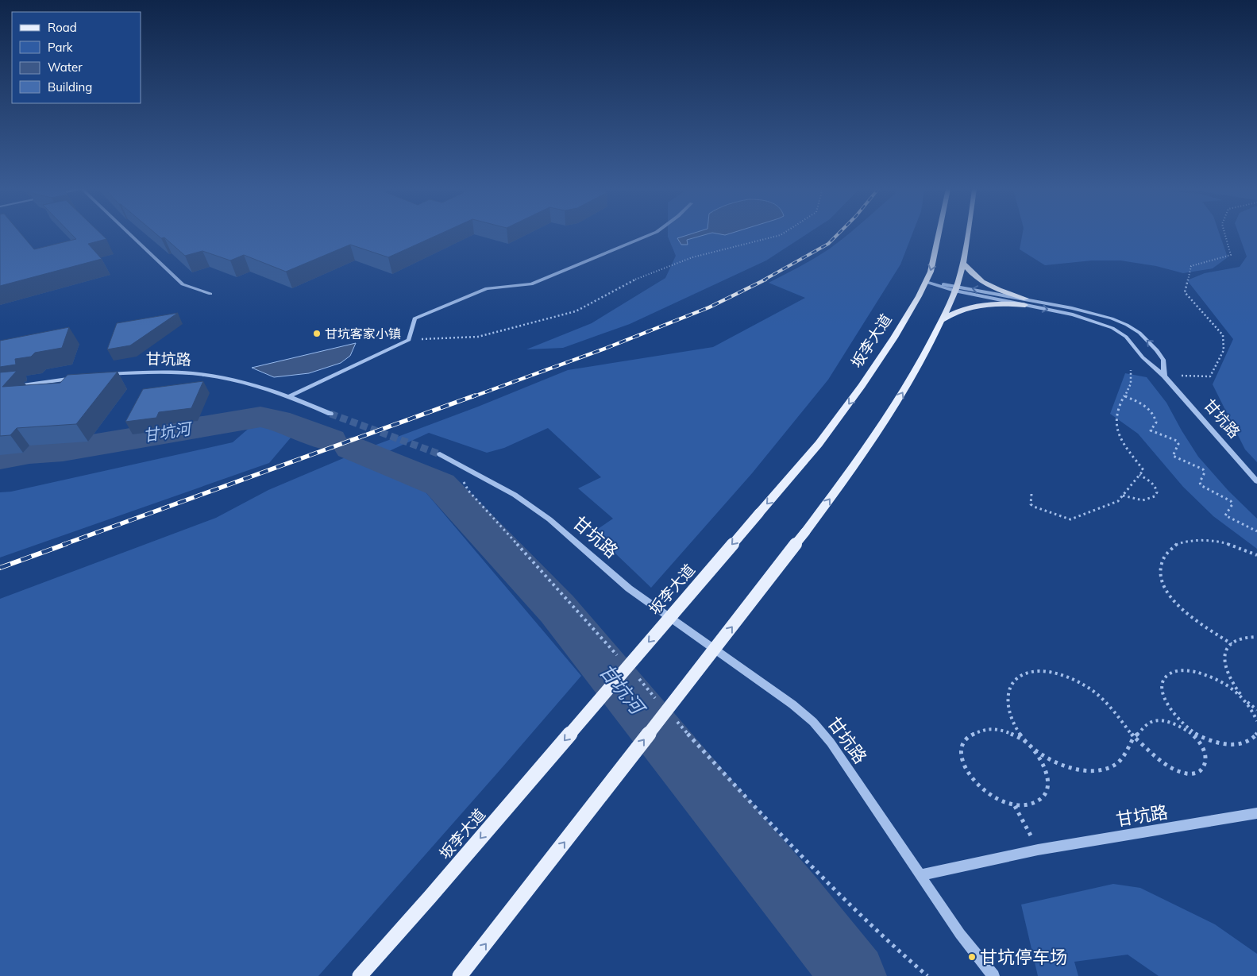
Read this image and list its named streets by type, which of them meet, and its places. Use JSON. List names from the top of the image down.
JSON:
{
  "streets": {
    "main road": ["坂李大道"],
    "street": ["甘坑路"]
  },
  "water": ["甘坑河"],
  "places": ["甘坑客家小镇", "甘坑停车场"],
  "legend": [
    "Road",
    "Park",
    "Water",
    "Building"
  ]
}
